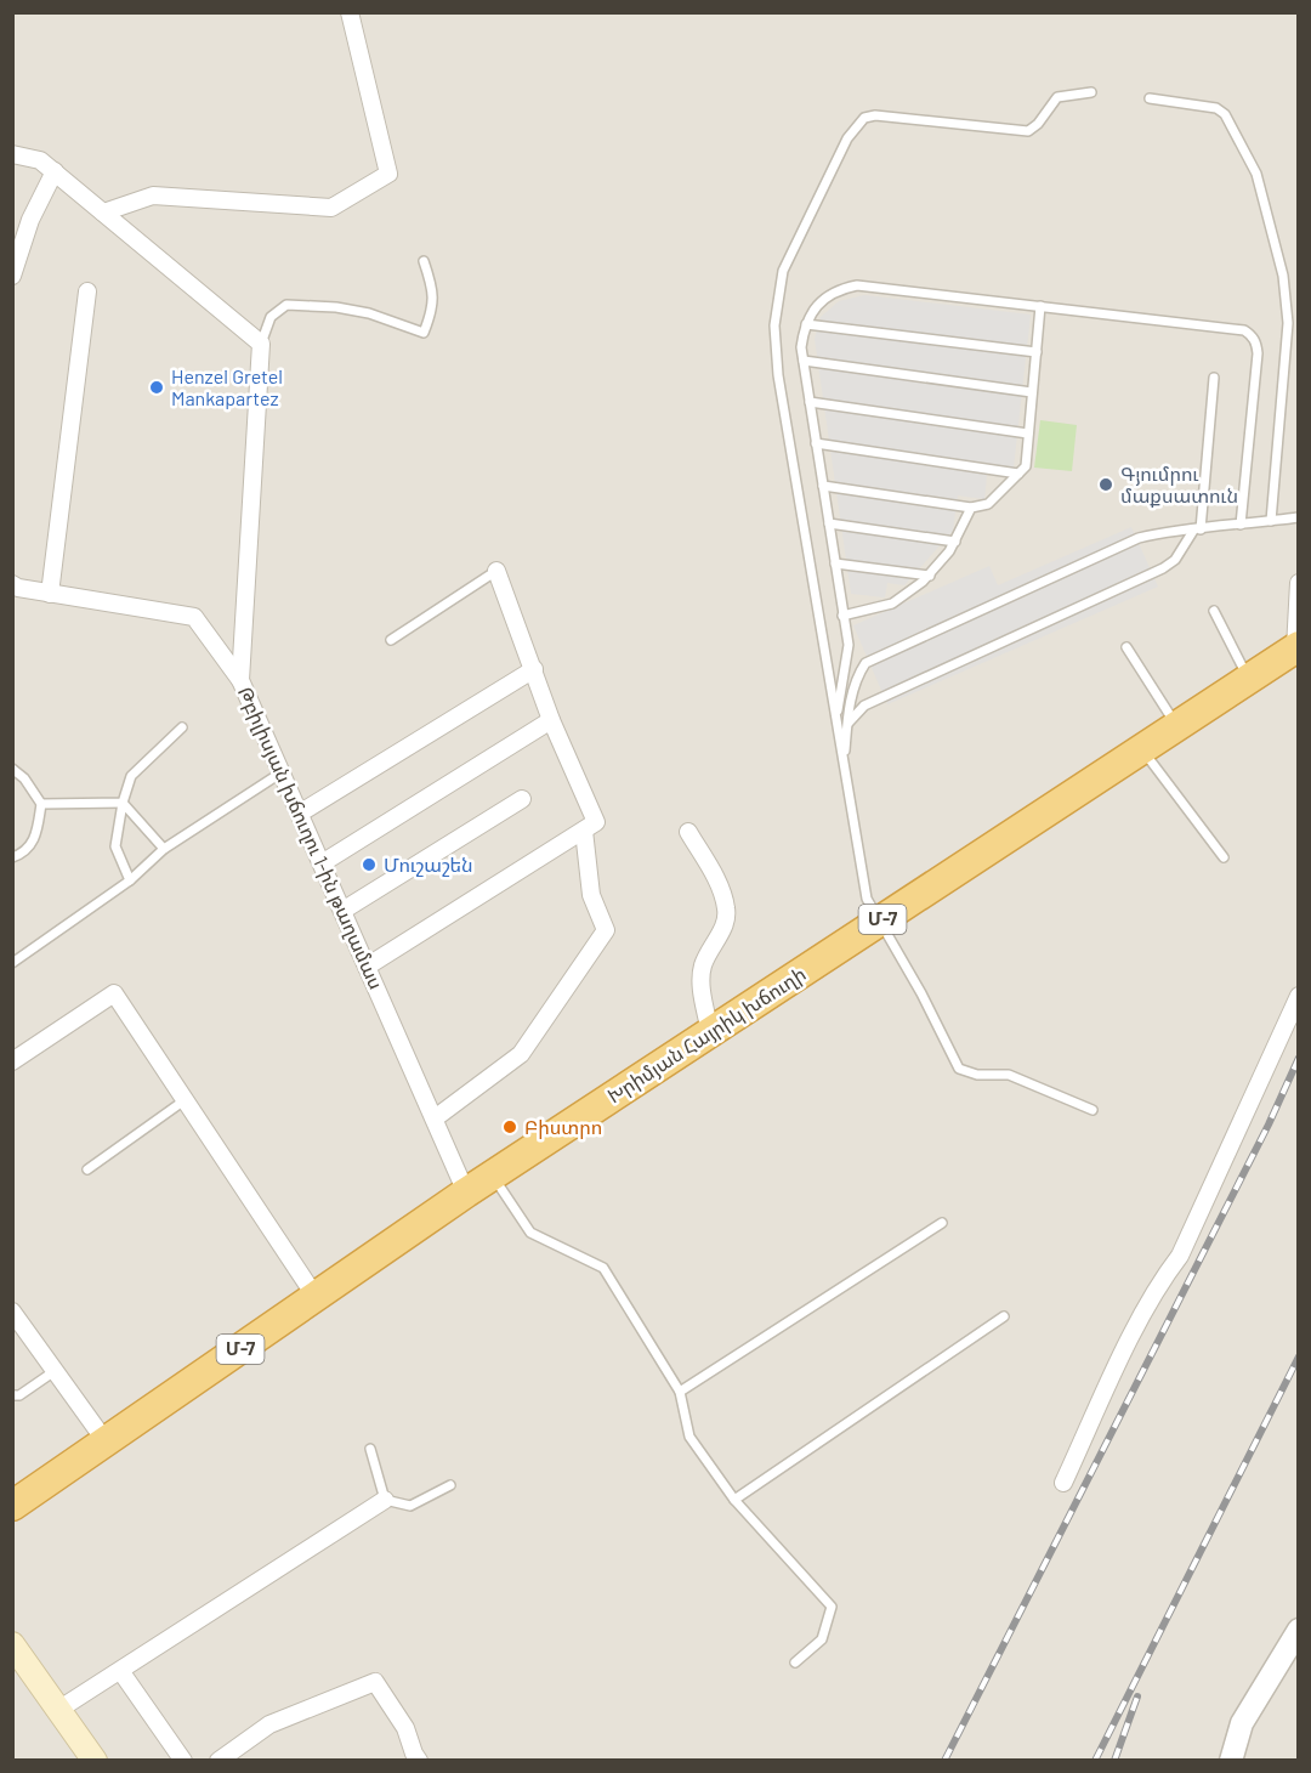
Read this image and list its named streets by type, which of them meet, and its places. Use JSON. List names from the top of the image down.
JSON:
{
  "streets": {
    "highway": ["Մ-7", "Խրիմյան Հայրիկ խճուղի"],
    "street": ["Թբիլիսյան խճուղու 1-ին թաղամաս"]
  },
  "crossings": [
    ["Թբիլիսյան խճուղու 1-ին թաղամաս", "Խրիմյան Հայրիկ խճուղի"]
  ],
  "places": [
    "Henzel Gretel Mankapartez",
    "Գյումրու մաքսատուն",
    "Մուշաշեն",
    "Բիստրո"
  ]
}
